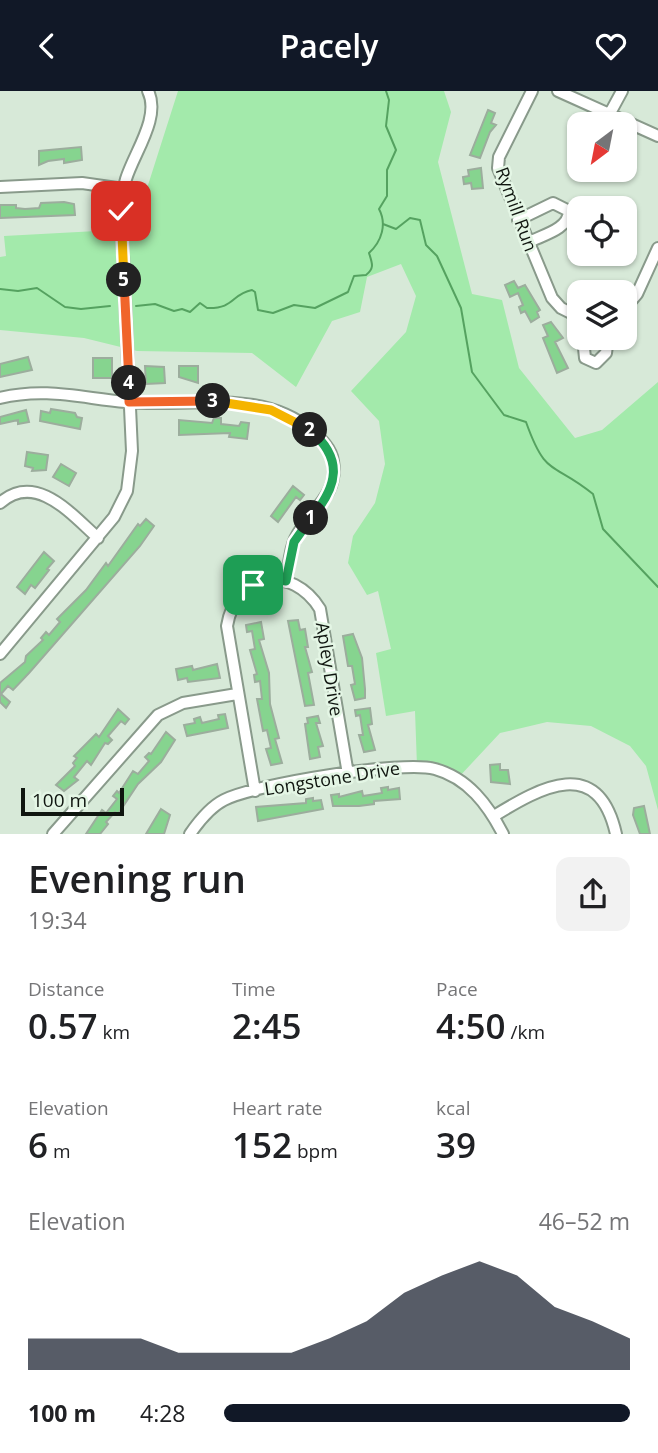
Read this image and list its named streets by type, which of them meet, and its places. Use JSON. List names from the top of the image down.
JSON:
{
  "streets": {
    "street": ["Rymill Run", "Apley Drive", "Longstone Drive"]
  },
  "crossings": [
    ["Apley Drive", "Longstone Drive"]
  ],
  "scale_bar": "100 m",
  "north": "bottom left",
  "page": {
    "header": "Pacely",
    "pins": [
      "5",
      "4",
      "3",
      "2",
      "1"
    ],
    "scale": "100 m",
    "heading": ["Evening run", "19:34"],
    "stats": [
      ["Distance", "0.57 km"],
      ["Time", "2:45"],
      ["Pace", "4:50 /km"],
      ["Elevation", "6 m"],
      ["Heart rate", "152 bpm"],
      ["kcal", "39"]
    ],
    "chart": ["Elevation", "46–52 m"],
    "list": [
      {
        "name": "100 m",
        "note": "4:28"
      }
    ]
  }
}
